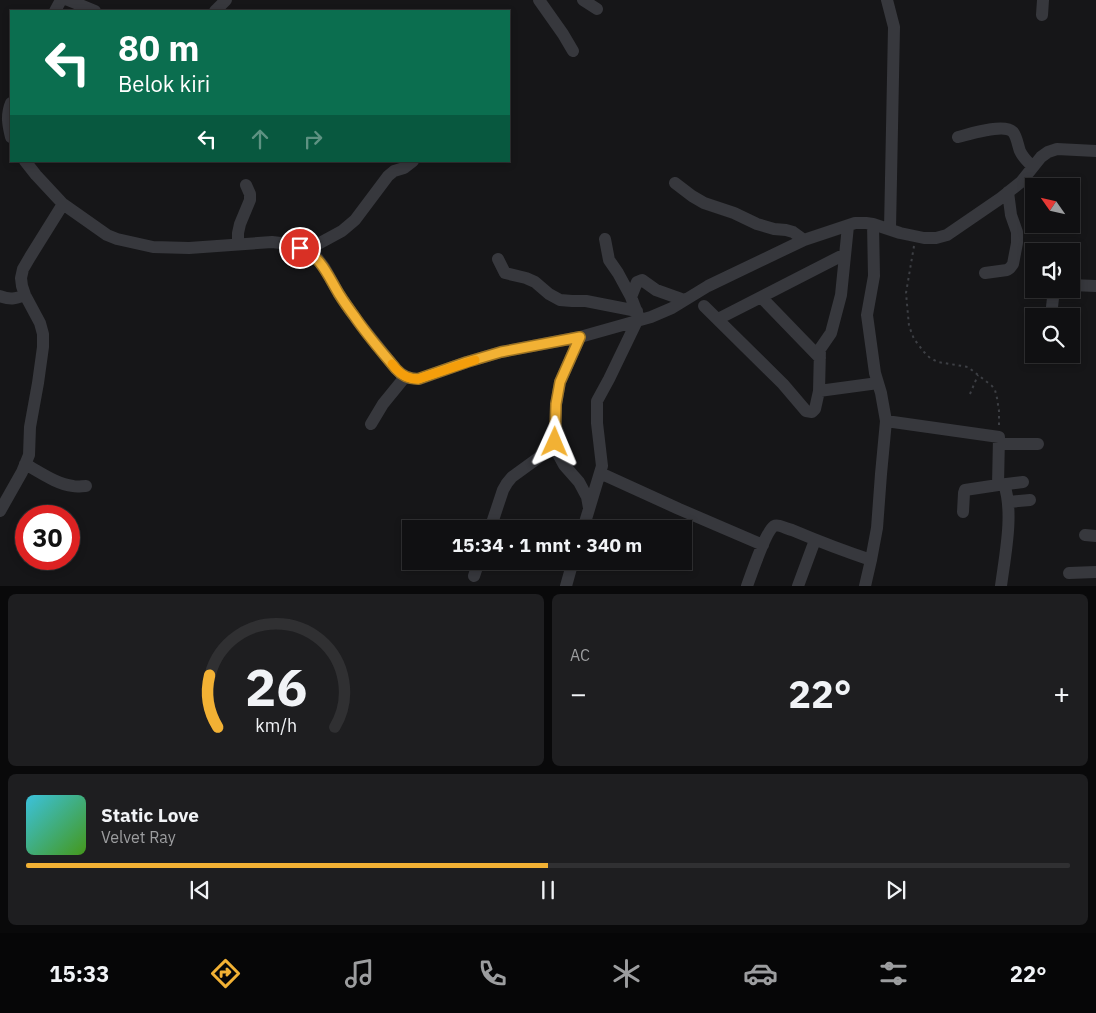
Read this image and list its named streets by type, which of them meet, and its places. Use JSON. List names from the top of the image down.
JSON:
{
  "north": "top left",
  "page": {
    "turn": ["80 m", "Belok kiri"],
    "limit": "30",
    "trip": "15:34 · 1 mnt · 340 m",
    "tile": "AC",
    "heat": ["−", "22°", "+"],
    "song": ["Static Love", "Velvet Ray"],
    "tabs": ["15:33", "22°"],
    "gauge": ["26", "km/h"]
  }
}
